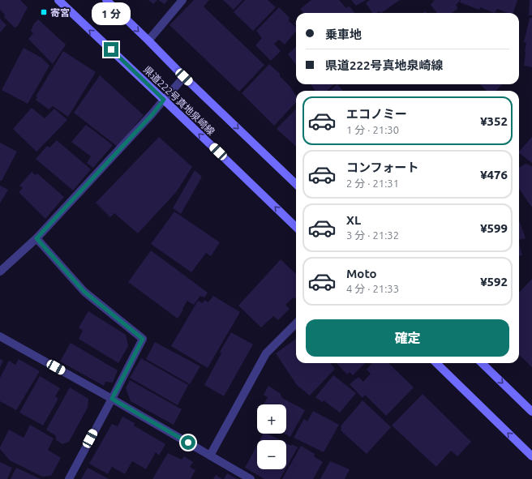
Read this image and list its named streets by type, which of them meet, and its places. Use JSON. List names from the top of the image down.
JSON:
{
  "streets": {
    "main road": ["県道222号真地泉崎線"]
  },
  "places": {
    "transit": ["寄宮"]
  },
  "page": {
    "bubble": "1 分",
    "banner": ["乗車地", "県道222号真地泉崎線"],
    "list": [
      {
        "name": "エコノミー",
        "note": "1 分 · 21:30",
        "value": "¥352"
      },
      {
        "name": "コンフォート",
        "note": "2 分 · 21:31",
        "value": "¥476"
      },
      {
        "name": "XL",
        "note": "3 分 · 21:32",
        "value": "¥599"
      },
      {
        "name": "Moto",
        "note": "4 分 · 21:33",
        "value": "¥592"
      }
    ],
    "buttons": "確定",
    "map_buttons": ["+", "−"]
  }
}
